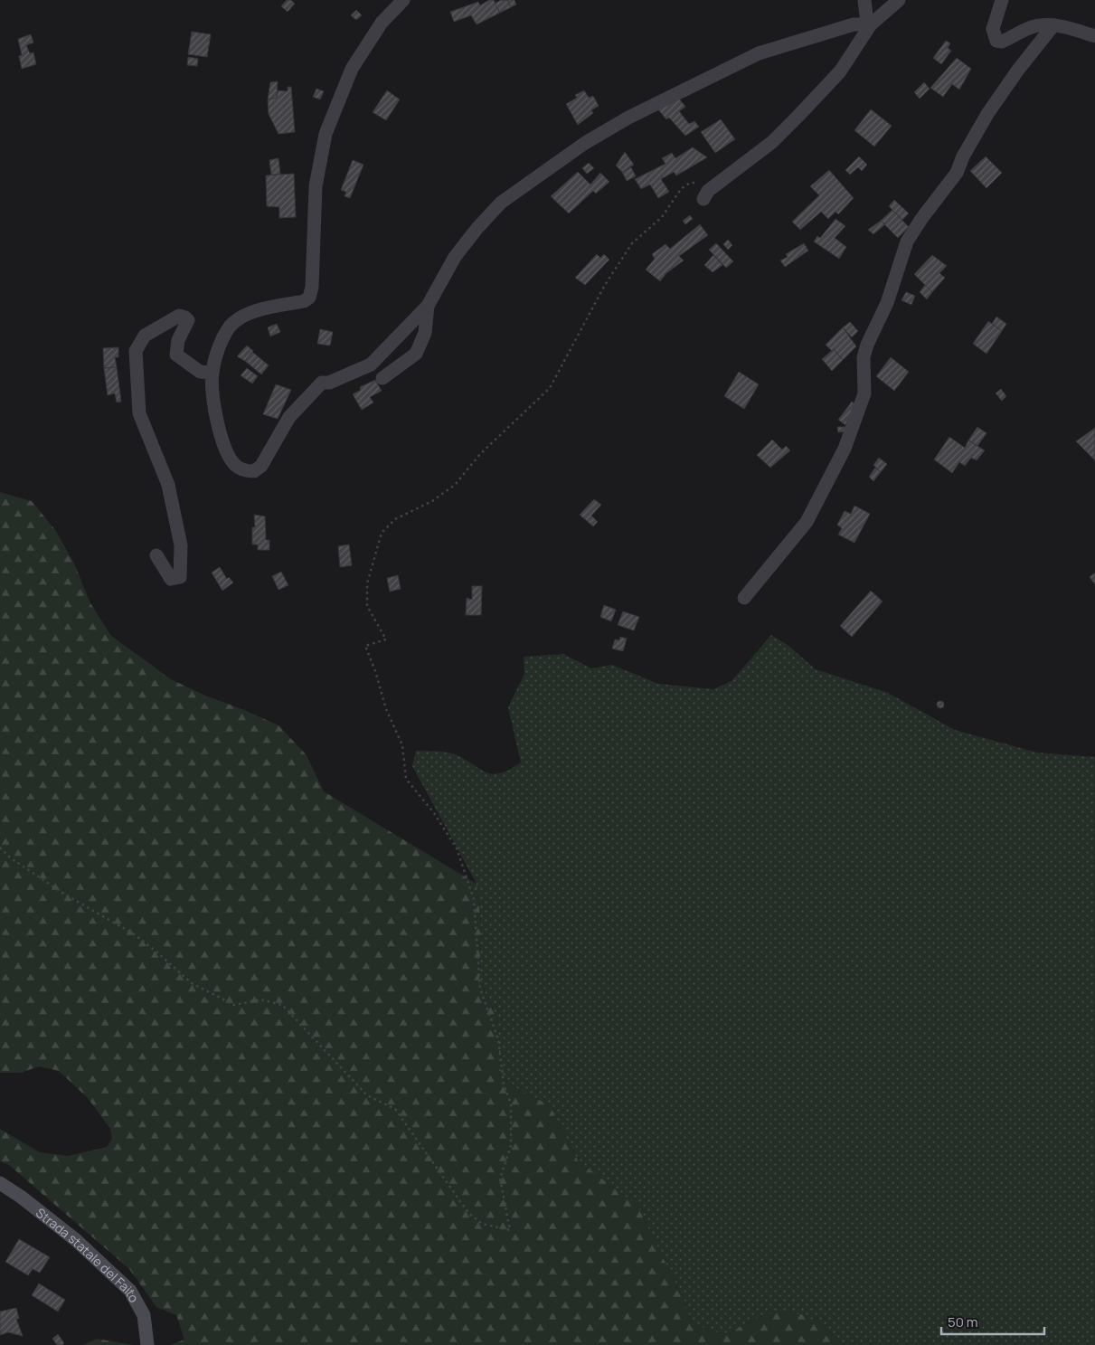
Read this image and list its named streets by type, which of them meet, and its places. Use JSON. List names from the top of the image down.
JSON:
{
  "streets": {
    "street": ["Strada statale del Faito"]
  },
  "scale_bar": "50 m"
}
